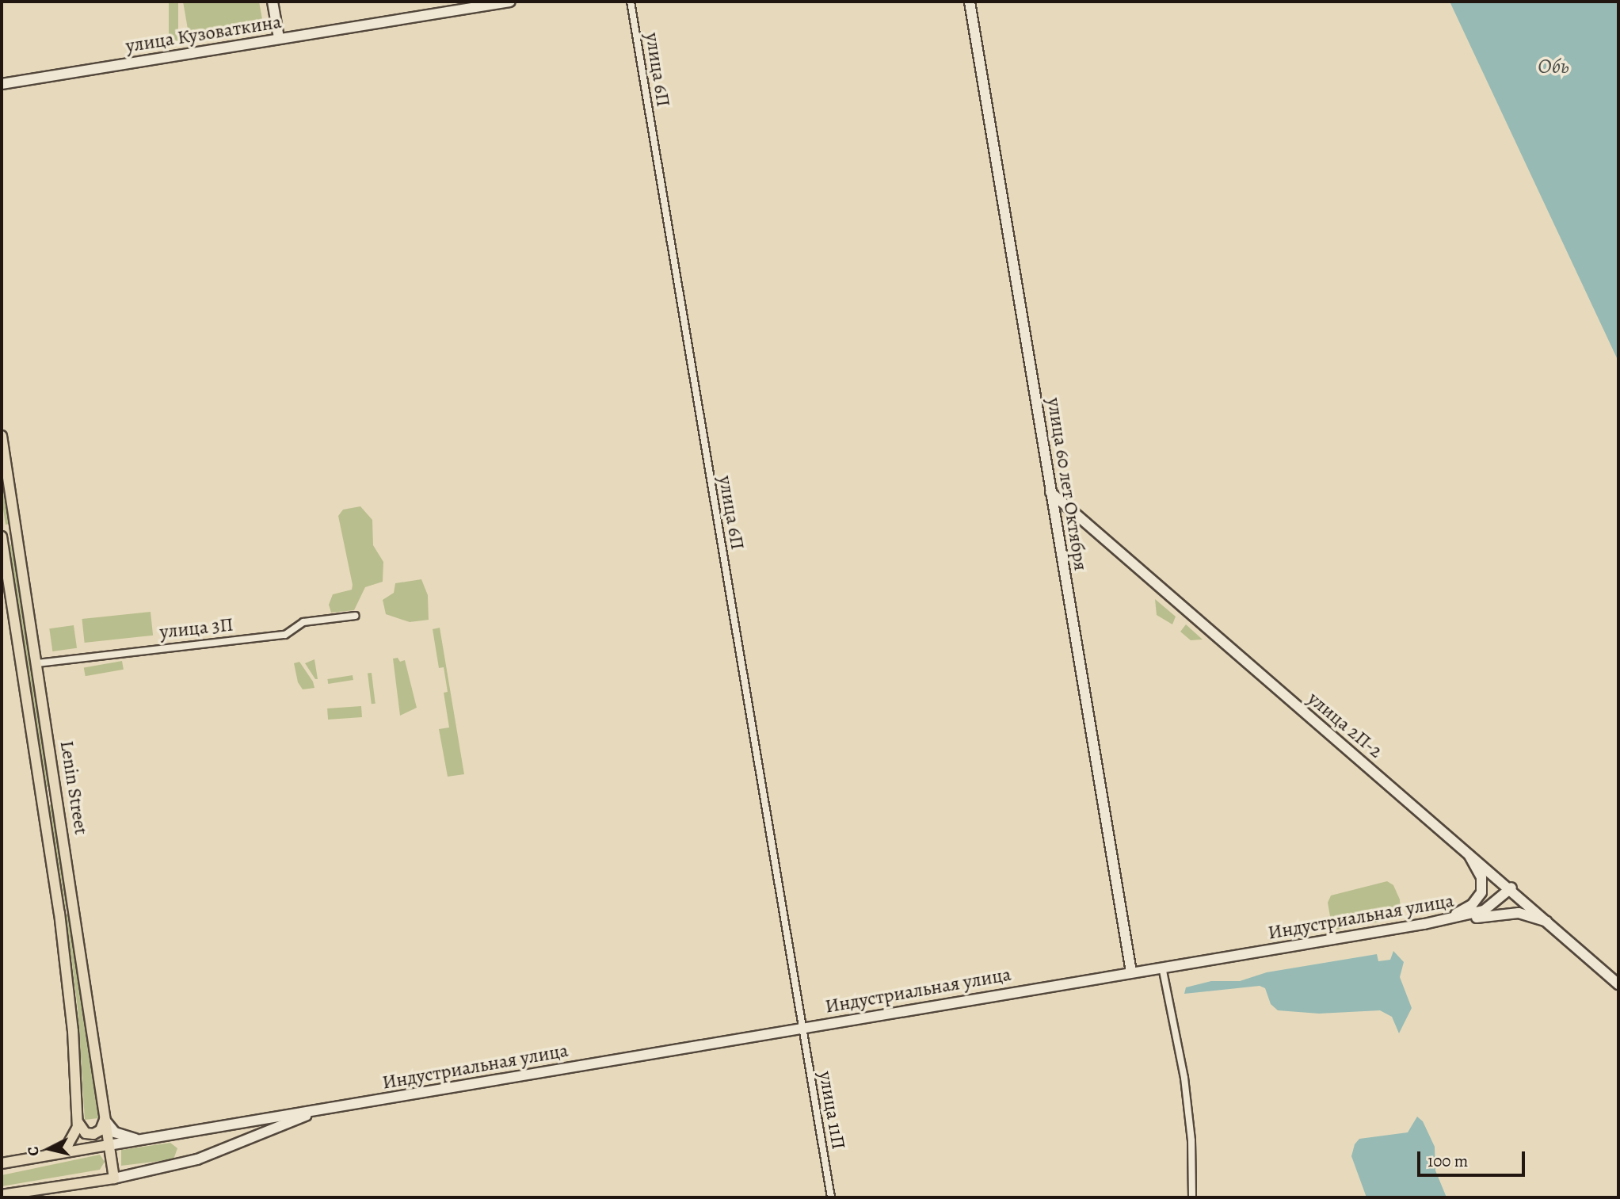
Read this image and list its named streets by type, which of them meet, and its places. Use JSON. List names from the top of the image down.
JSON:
{
  "streets": {
    "main road": [
      "улица Кузоваткина",
      "улица 60 лет Октября",
      "улица 2П-2",
      "Lenin Street",
      "Индустриальная улица"
    ],
    "street": ["улица 6П", "улица 3П", "улица 11П"]
  },
  "crossings": [
    ["улица 6П", "Индустриальная улица"],
    ["улица 6П", "улица 11П"],
    ["улица 60 лет Октября", "улица 2П-2"],
    ["улица 60 лет Октября", "Индустриальная улица"],
    ["улица 3П", "Lenin Street"],
    ["улица 2П-2", "Индустриальная улица"],
    ["Lenin Street", "Индустриальная улица"],
    ["Индустриальная улица", "улица 11П"]
  ],
  "water": ["Обь"],
  "scale_bar": "100 m",
  "north": "left"
}
